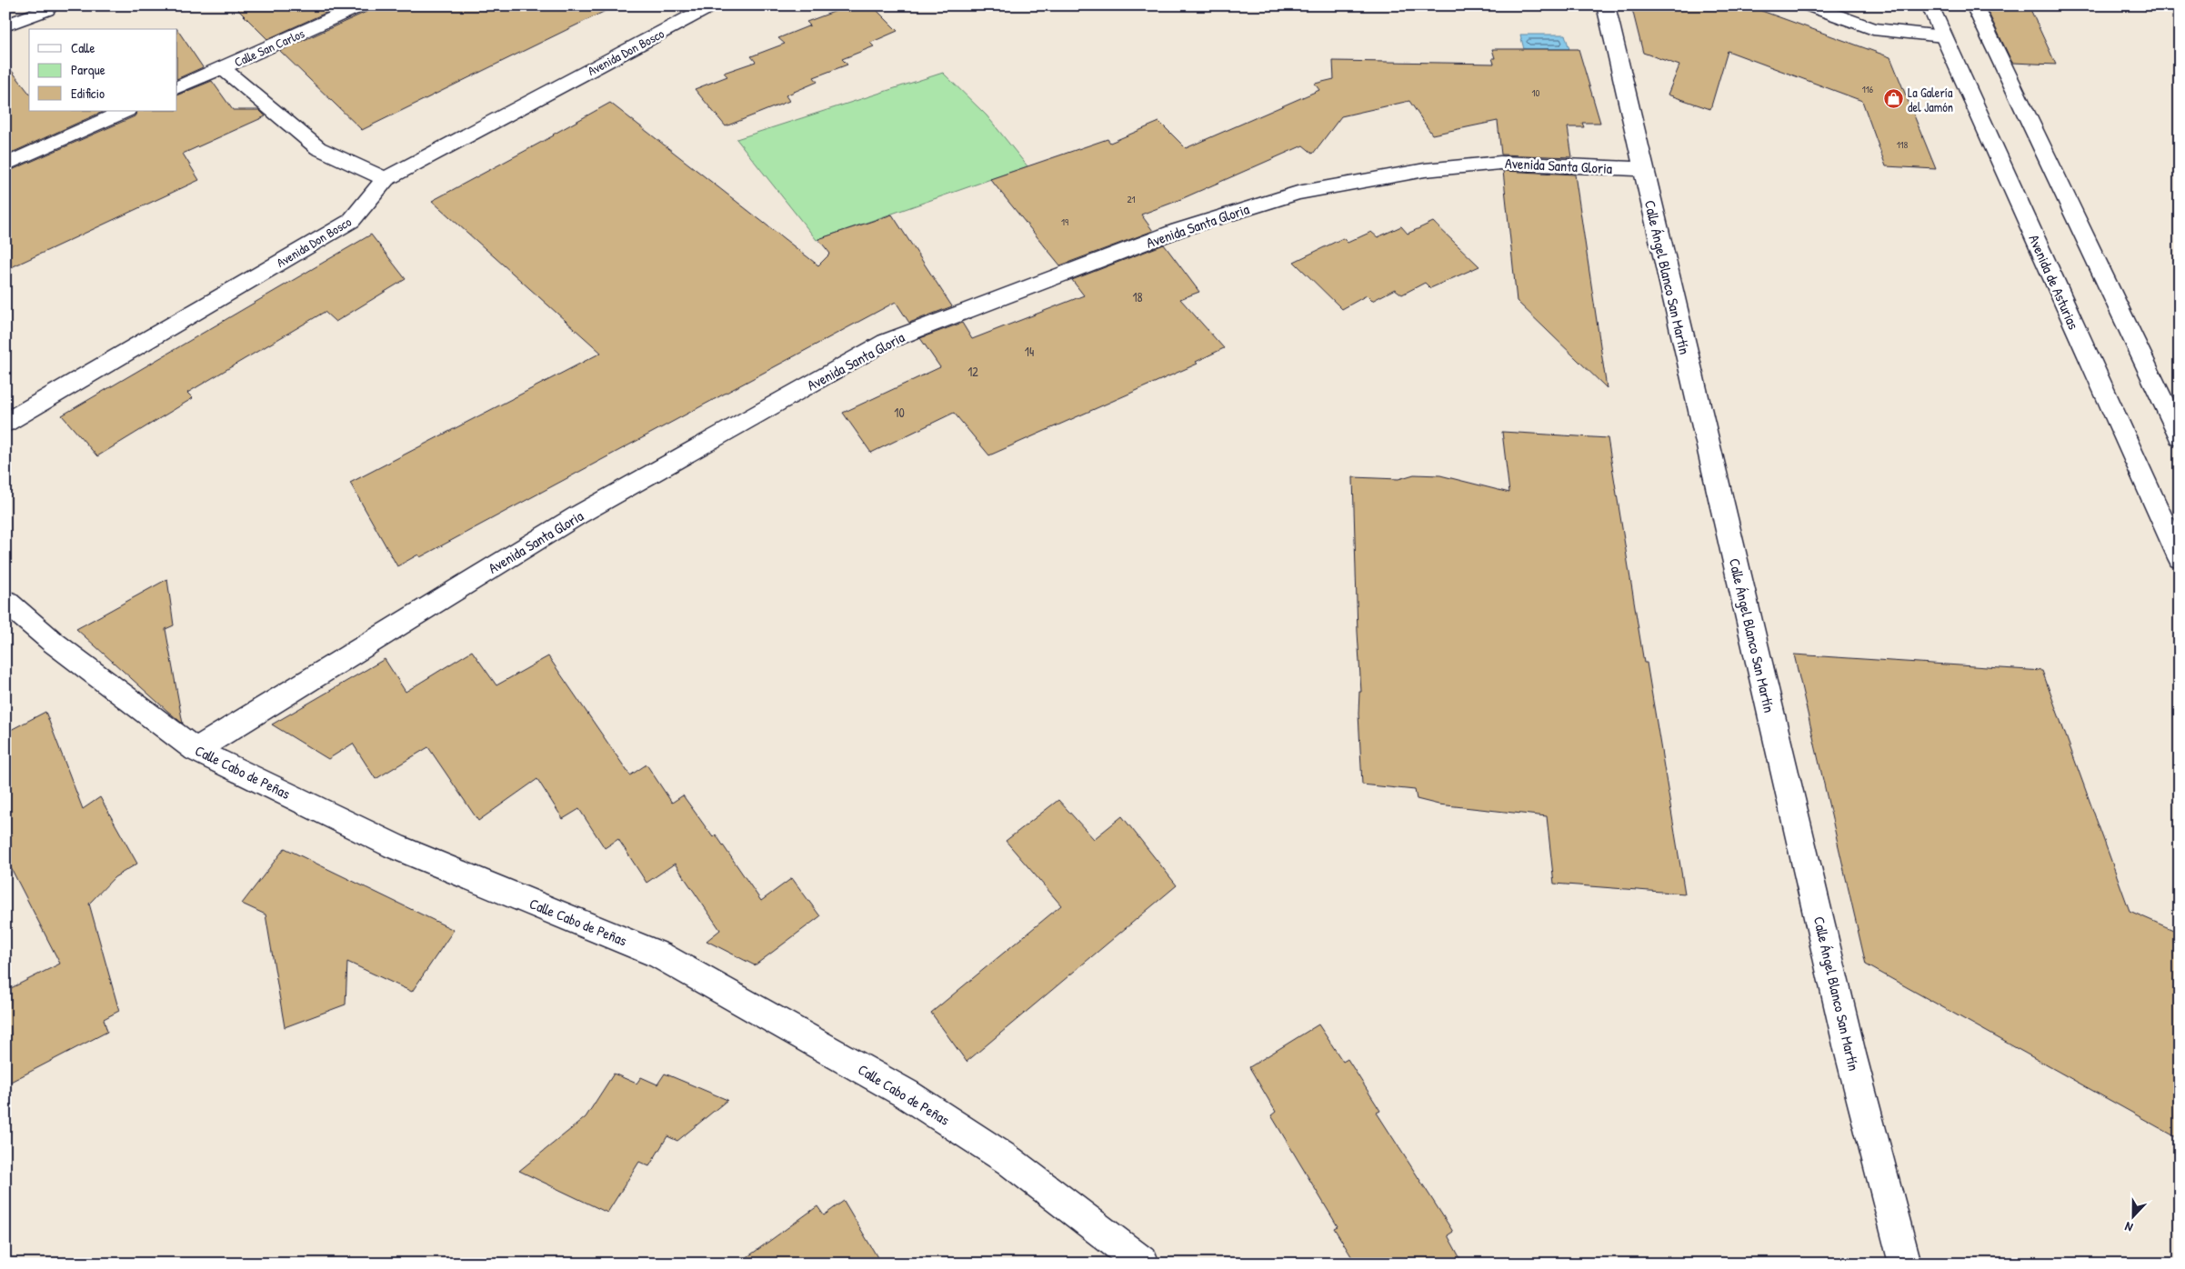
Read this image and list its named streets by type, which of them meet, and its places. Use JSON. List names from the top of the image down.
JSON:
{
  "streets": {
    "street": [
      "Calle San Carlos",
      "Avenida Don Bosco",
      "Avenida Santa Gloria",
      "Calle Ángel Blanco San Martín",
      "Avenida de Asturias",
      "Calle Cabo de Peñas"
    ]
  },
  "crossings": [
    ["Avenida Santa Gloria", "Calle Ángel Blanco San Martín"],
    ["Avenida Santa Gloria", "Calle Cabo de Peñas"]
  ],
  "places": {
    "shop": ["La Galería del Jamón"]
  },
  "house_numbers": [
    "116",
    "10",
    "118",
    "21",
    "19",
    "18",
    "14",
    "12",
    "10"
  ],
  "legend": ["Calle", "Parque", "Edificio"],
  "north": "bottom"
}
